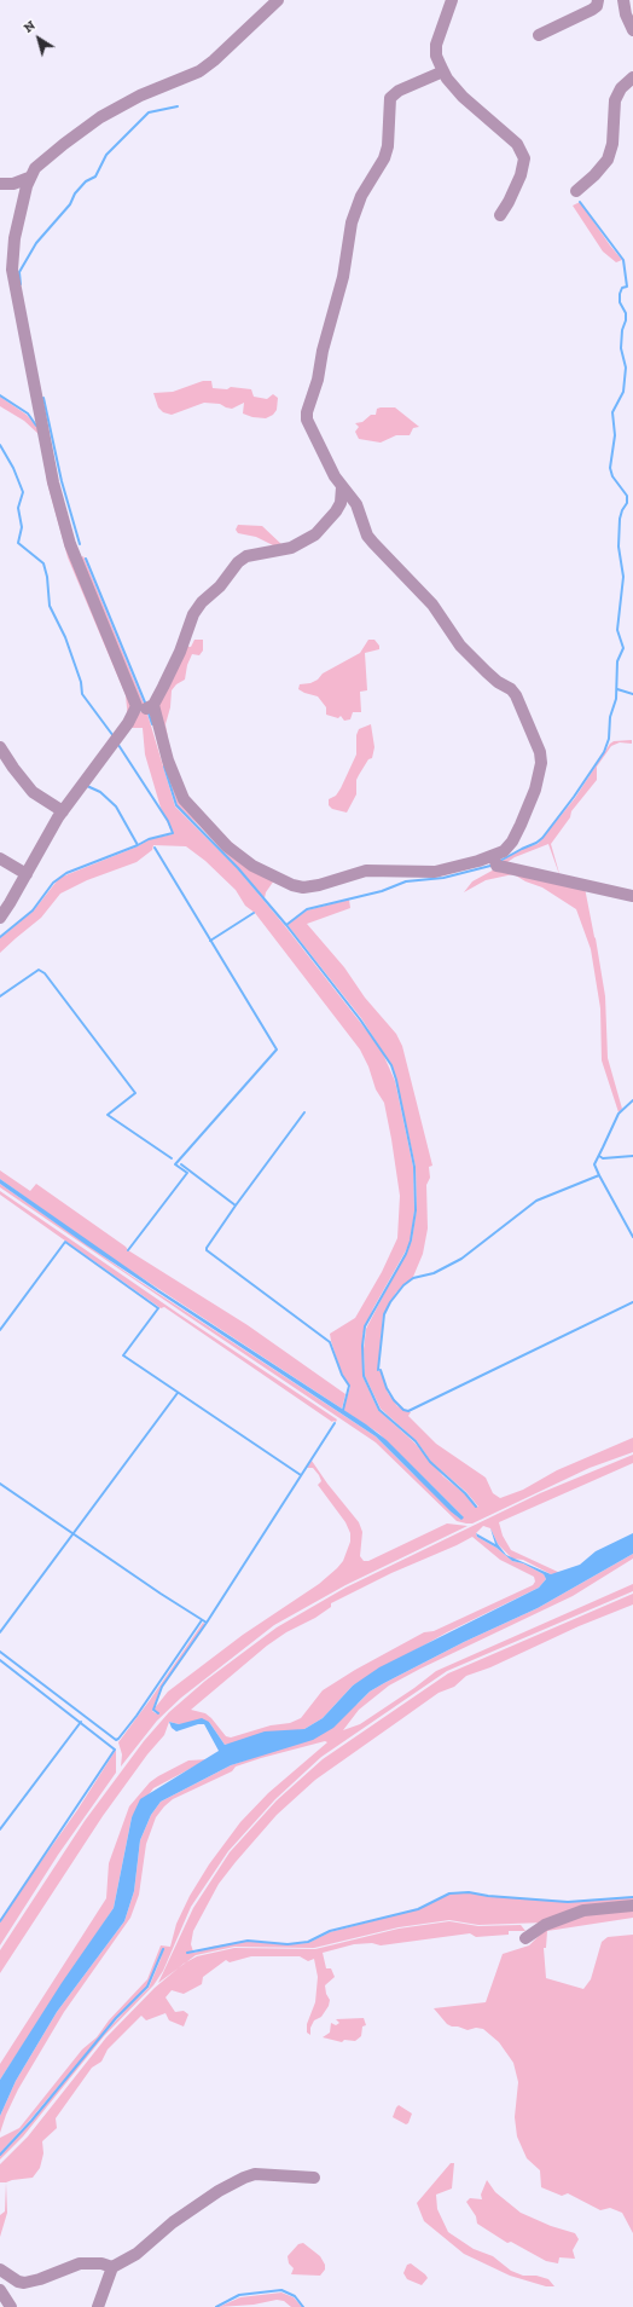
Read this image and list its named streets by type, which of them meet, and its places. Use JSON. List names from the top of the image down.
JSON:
{
  "north": "top left"
}
